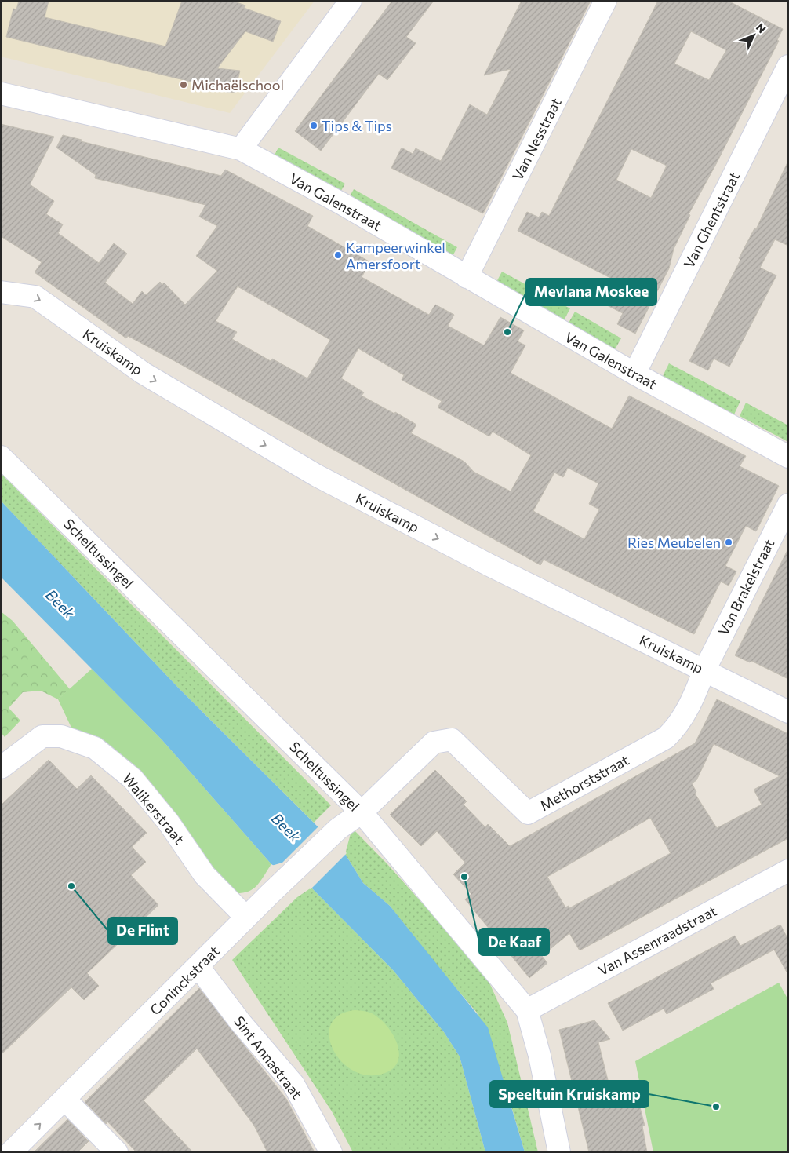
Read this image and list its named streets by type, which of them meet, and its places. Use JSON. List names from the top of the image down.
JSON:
{
  "streets": {
    "street": [
      "Van Nesstraat",
      "Van Galenstraat",
      "Van Ghentstraat",
      "Kruiskamp",
      "Scheltussingel",
      "Van Brakelstraat",
      "Methorststraat",
      "Walikerstraat",
      "Van Assenraadstraat",
      "Coninckstraat",
      "Sint Annastraat"
    ]
  },
  "crossings": [
    ["Van Nesstraat", "Van Galenstraat"],
    ["Van Galenstraat", "Van Ghentstraat"],
    ["Kruiskamp", "Van Brakelstraat"],
    ["Kruiskamp", "Methorststraat"],
    ["Scheltussingel", "Methorststraat"],
    ["Scheltussingel", "Van Assenraadstraat"],
    ["Scheltussingel", "Coninckstraat"],
    ["Van Brakelstraat", "Methorststraat"],
    ["Methorststraat", "Coninckstraat"],
    ["Walikerstraat", "Coninckstraat"],
    ["Coninckstraat", "Sint Annastraat"]
  ],
  "one_way": ["Kruiskamp"],
  "water": ["Beek"],
  "places": [
    "Michaëlschool",
    "Tips & Tips",
    "Kampeerwinkel Amersfoort",
    "Mevlana Moskee",
    "Ries Meubelen",
    "De Kaaf",
    "De Flint",
    "Speeltuin Kruiskamp"
  ],
  "north": "top right"
}
